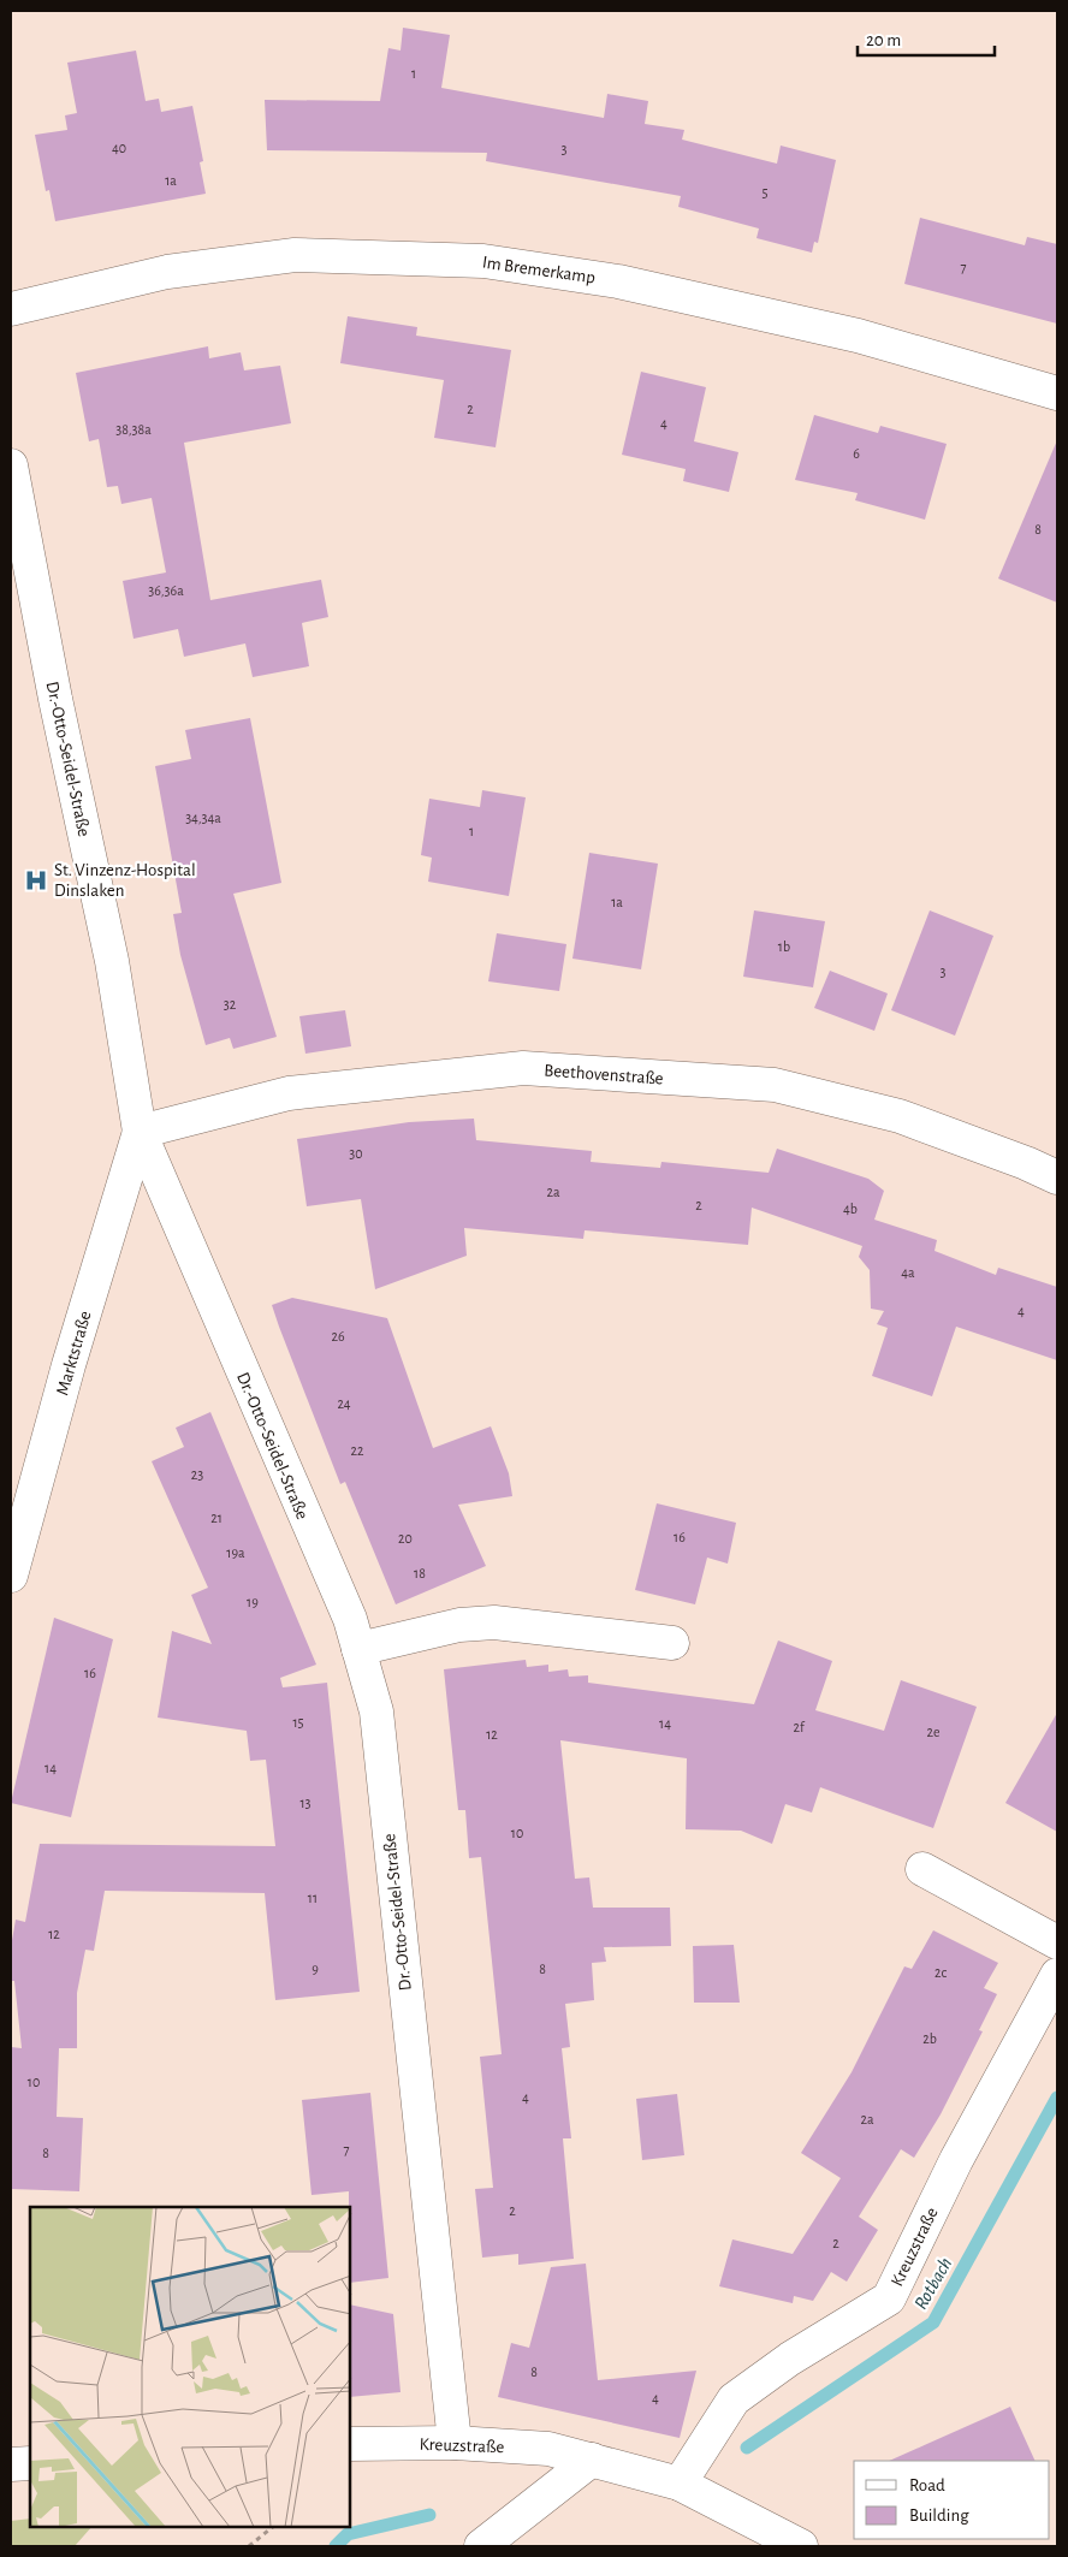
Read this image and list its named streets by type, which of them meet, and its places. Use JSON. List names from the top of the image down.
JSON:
{
  "streets": {
    "street": [
      "Im Bremerkamp",
      "Dr.-Otto-Seidel-Straße",
      "Beethovenstraße",
      "Marktstraße",
      "Kreuzstraße"
    ]
  },
  "crossings": [
    ["Dr.-Otto-Seidel-Straße", "Beethovenstraße"],
    ["Dr.-Otto-Seidel-Straße", "Marktstraße"],
    ["Dr.-Otto-Seidel-Straße", "Kreuzstraße"],
    ["Beethovenstraße", "Marktstraße"]
  ],
  "water": ["Rotbach"],
  "places": {
    "hospital": ["St. Vinzenz-Hospital Dinslaken"]
  },
  "house_numbers": [
    "1",
    "40",
    "3",
    "1a",
    "5",
    "7",
    "2",
    "4",
    "38,38a",
    "6",
    "8",
    "36,36a",
    "34,34a",
    "1",
    "1a",
    "1b",
    "3",
    "32",
    "30",
    "2a",
    "2",
    "4b",
    "4a",
    "4",
    "26",
    "24",
    "22",
    "23",
    "21",
    "16",
    "20",
    "19a",
    "18",
    "19",
    "16",
    "15",
    "14",
    "2f",
    "2e",
    "12",
    "14",
    "13",
    "10",
    "11",
    "12",
    "9",
    "8",
    "2c",
    "2b",
    "10",
    "4",
    "2a",
    "7",
    "8",
    "2",
    "2",
    "8",
    "4"
  ],
  "legend": ["Road", "Building"],
  "scale_bar": "20 m"
}
